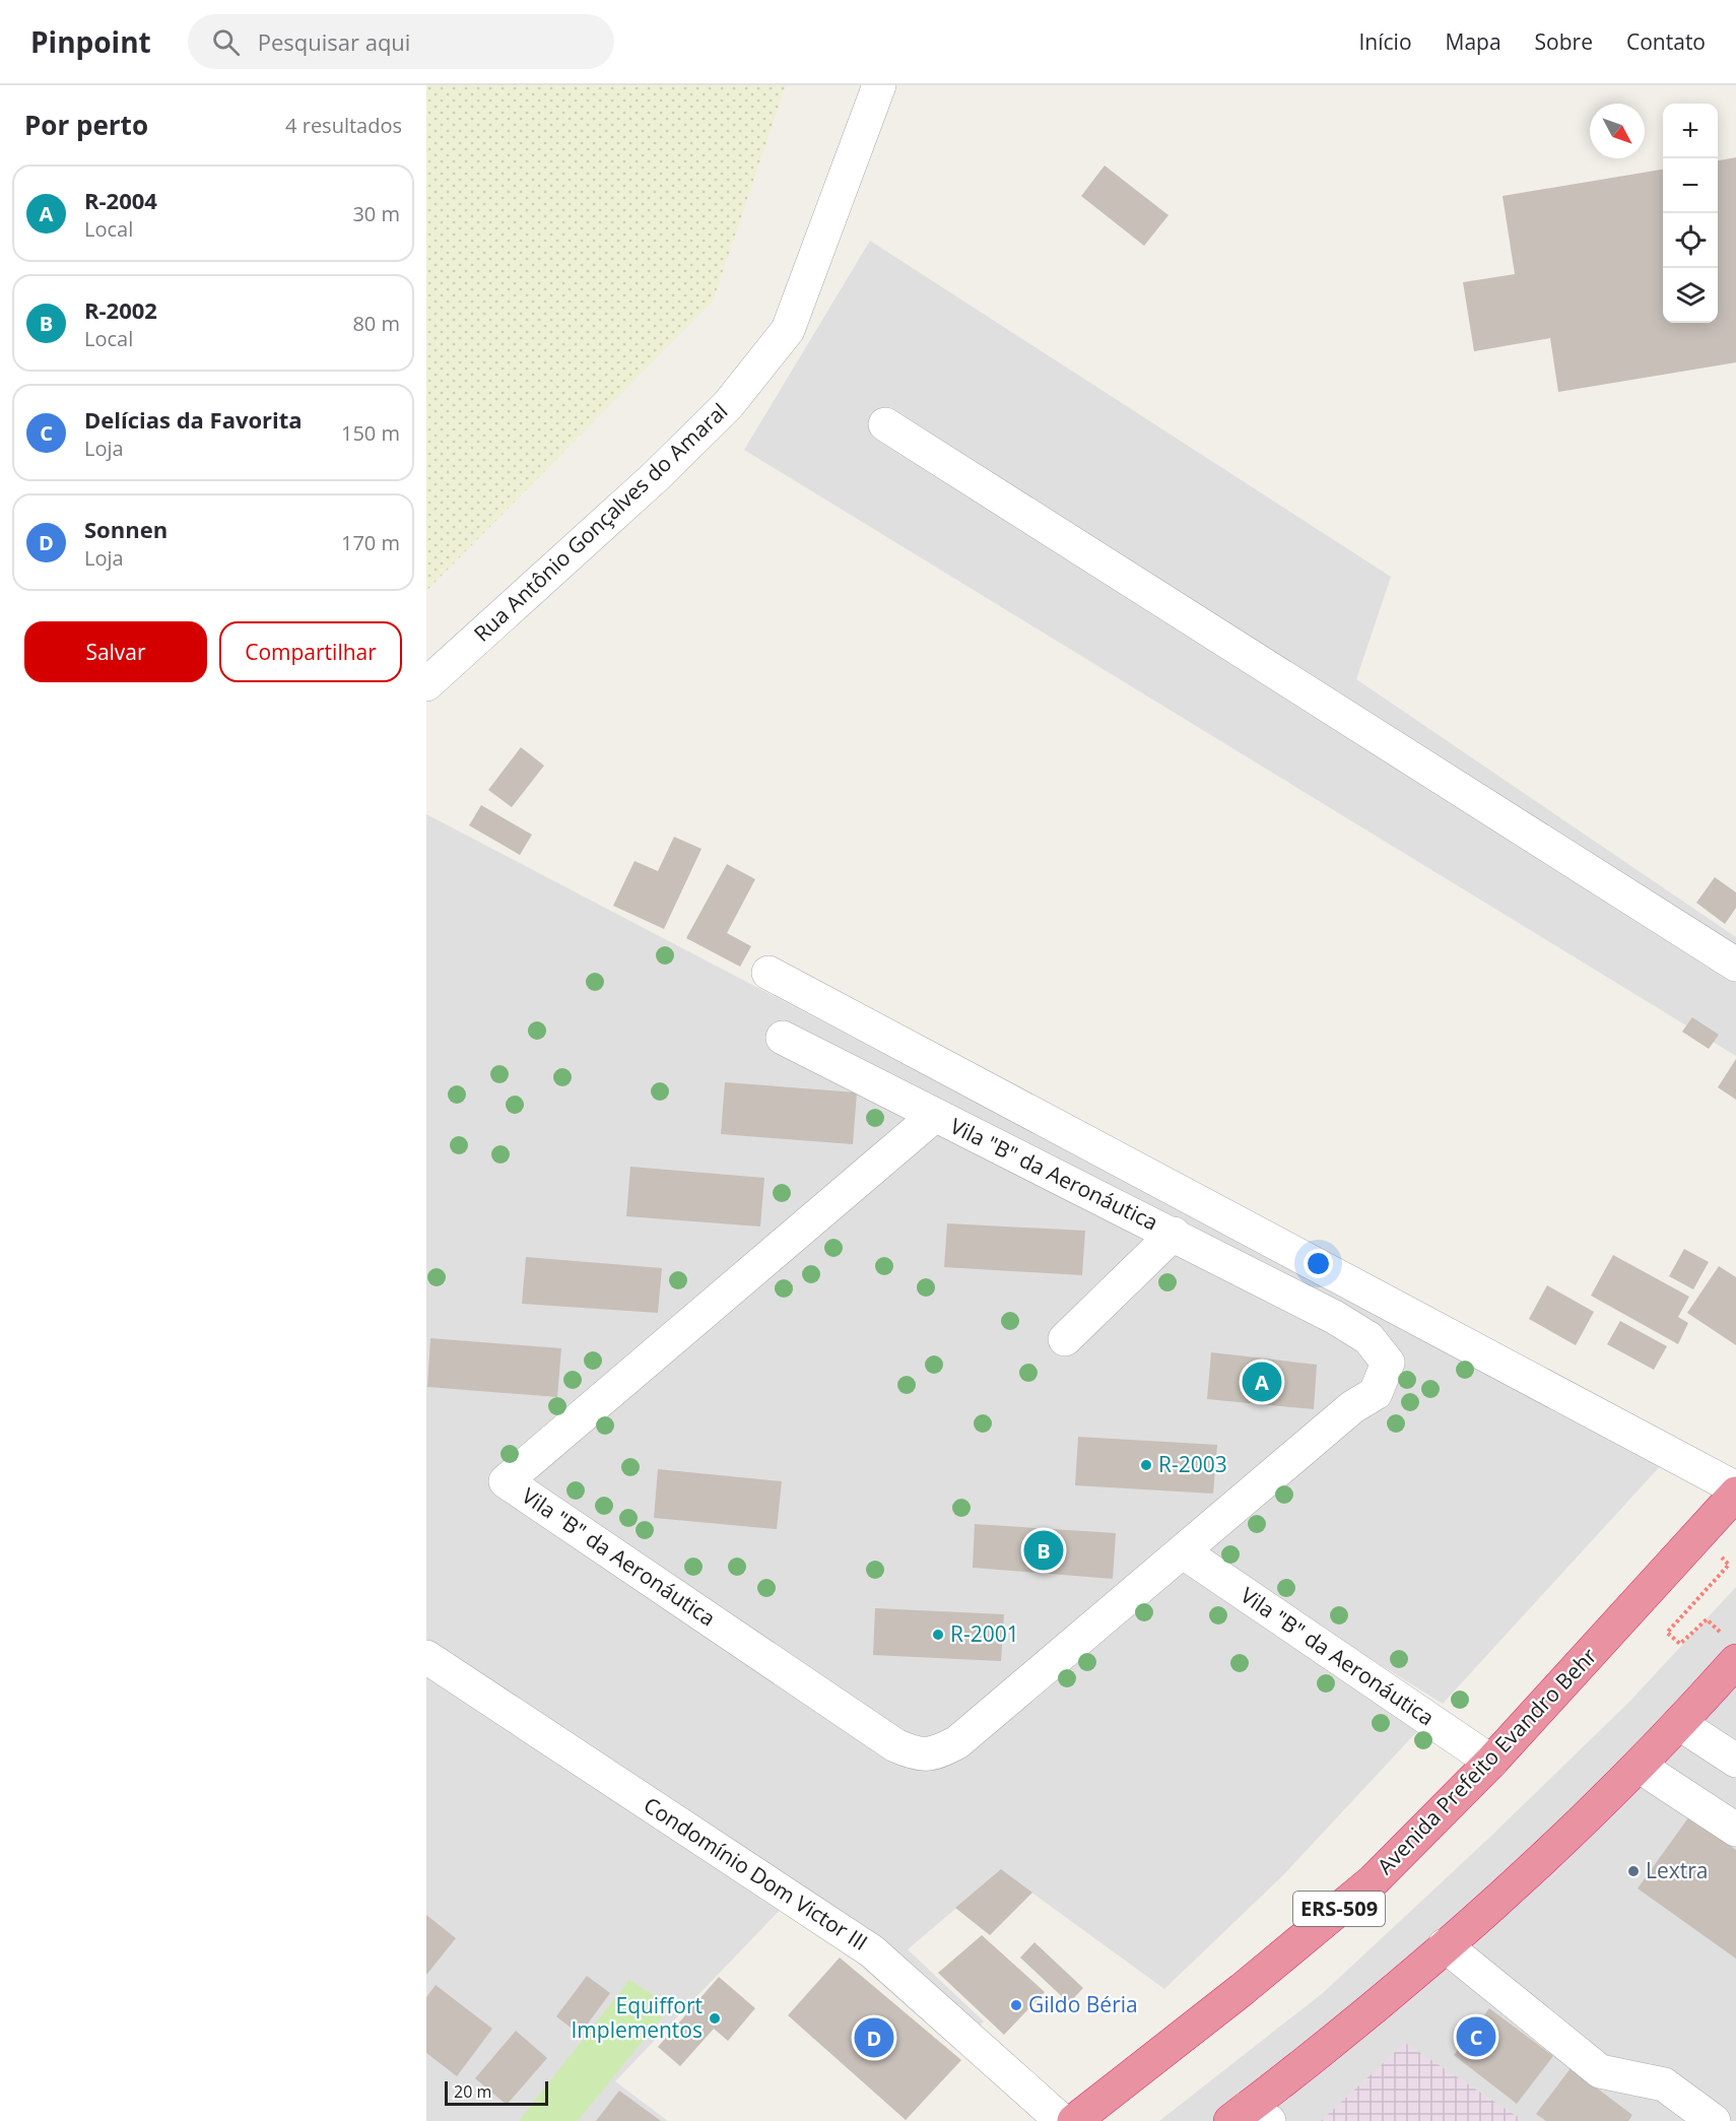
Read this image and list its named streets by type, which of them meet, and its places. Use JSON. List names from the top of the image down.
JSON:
{
  "streets": {
    "highway": ["Avenida Prefeito Evandro Behr", "ERS-509"],
    "street": ["Rua Antônio Gonçalves do Amaral", "Vila \"B\" da Aeronáutica", "Condomínio Dom Victor III"]
  },
  "crossings": [
    ["Vila \"B\" da Aeronáutica", "Avenida Prefeito Evandro Behr"]
  ],
  "places": [
    "R-2003",
    "R-2001",
    "Lextra",
    "Gildo Béria",
    "Equiffort Implementos"
  ],
  "scale_bar": "20 m",
  "north": "bottom right",
  "page": {
    "header": "Pinpoint",
    "search": "Pesquisar aqui",
    "nav": [
      "Início",
      "Mapa",
      "Sobre",
      "Contato"
    ],
    "heading": ["Por perto", "4 resultados"],
    "map_buttons": ["+", "−"],
    "list": [
      {
        "mark": "A",
        "name": "R-2004",
        "note": "Local",
        "value": "30 m"
      },
      {
        "mark": "B",
        "name": "R-2002",
        "note": "Local",
        "value": "80 m"
      },
      {
        "mark": "C",
        "name": "Delícias da Favorita",
        "note": "Loja",
        "value": "150 m"
      },
      {
        "mark": "D",
        "name": "Sonnen",
        "note": "Loja",
        "value": "170 m"
      }
    ],
    "buttons": ["Salvar", "Compartilhar"],
    "pins": [
      "A",
      "B",
      "C",
      "D"
    ],
    "scale": "20 m"
  }
}
